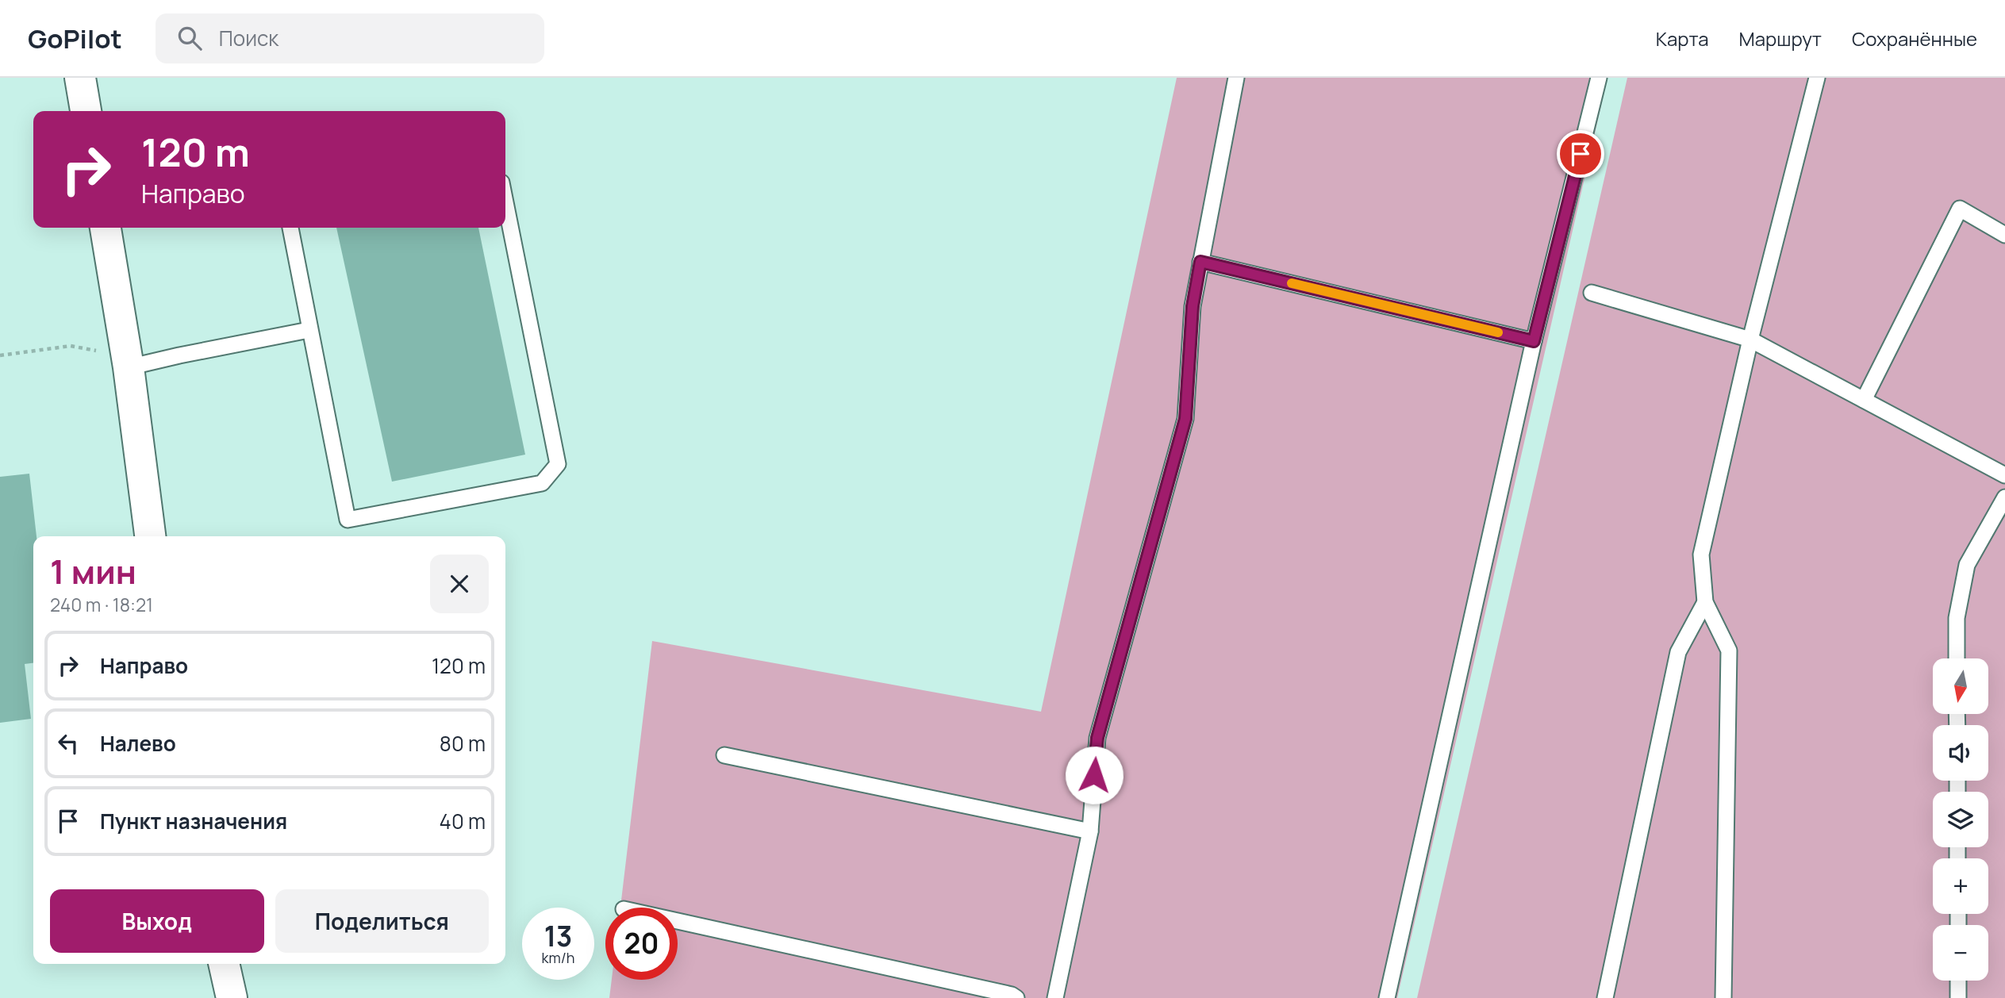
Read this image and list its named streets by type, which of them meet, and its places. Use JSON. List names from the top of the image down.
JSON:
{
  "north": "bottom",
  "page": {
    "header": "GoPilot",
    "search": "Поиск",
    "nav": ["Карта", "Маршрут", "Сохранённые"],
    "turn": ["120 m", "Направо"],
    "heading": ["1 мин", "240 m · 18:21"],
    "list": [
      {
        "name": "Направо",
        "value": "120 m"
      },
      {
        "name": "Налево",
        "value": "80 m"
      },
      {
        "name": "Пункт назначения",
        "value": "40 m"
      }
    ],
    "map_buttons": ["+", "−"],
    "buttons": ["Выход", "Поделиться"],
    "speed": "13 km/h",
    "limit": "20"
  }
}
